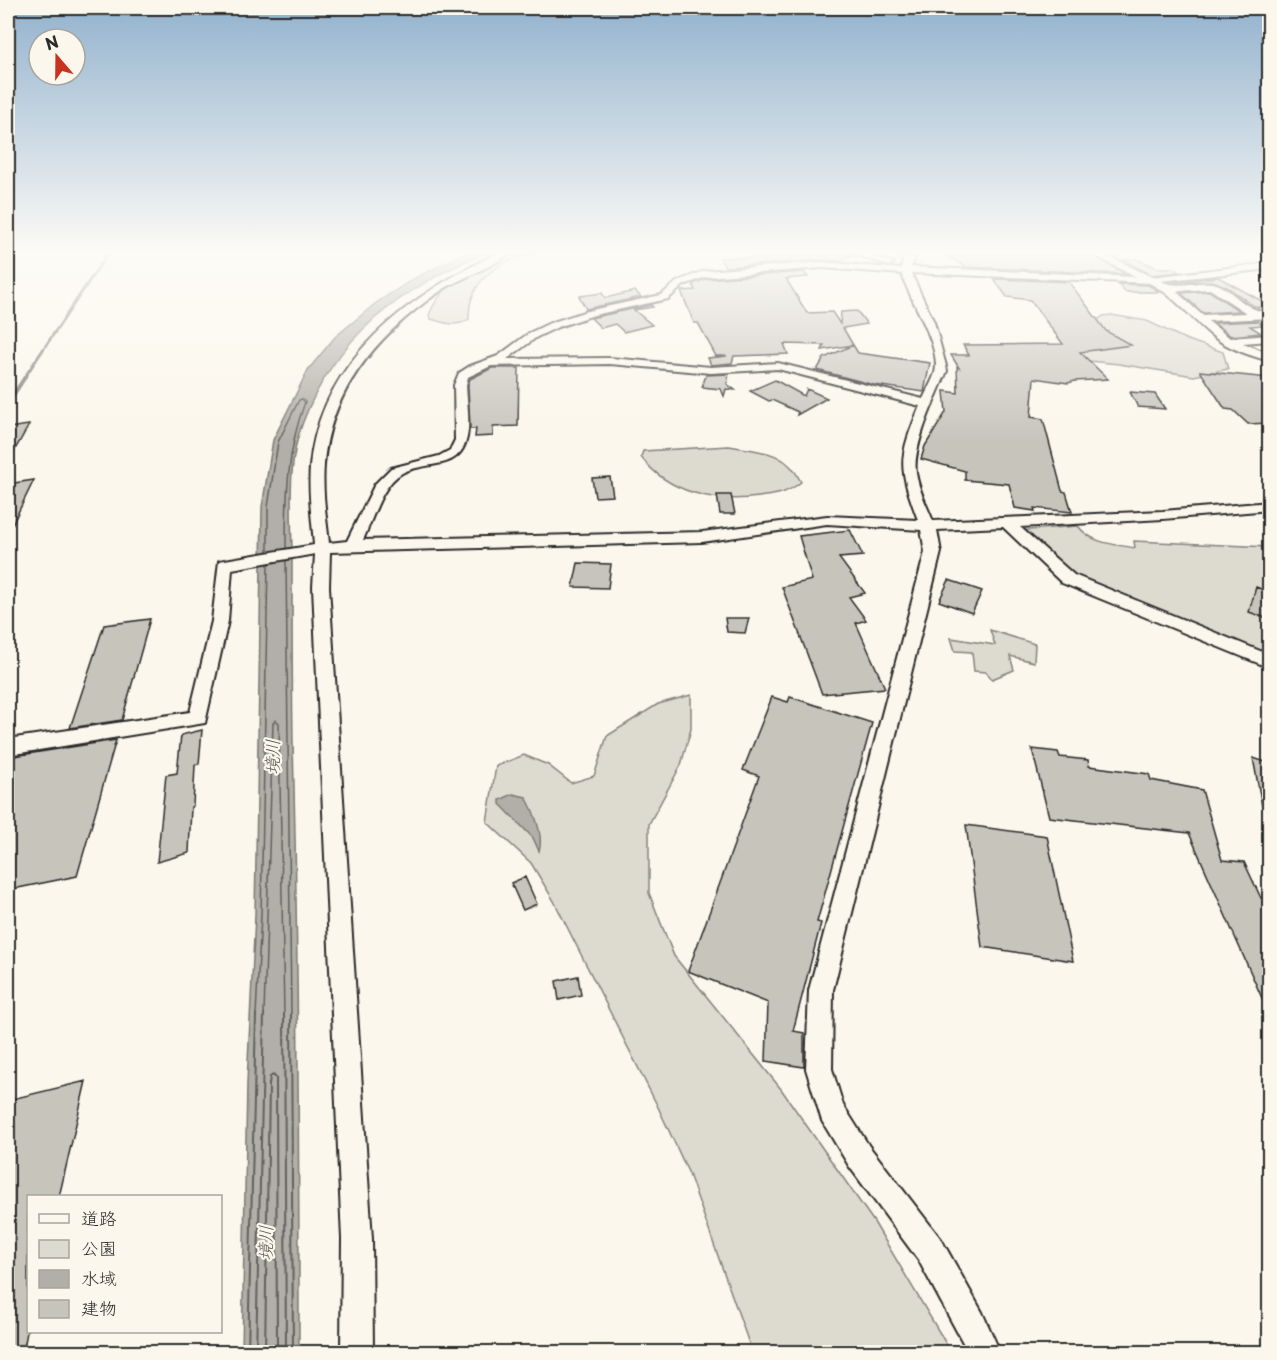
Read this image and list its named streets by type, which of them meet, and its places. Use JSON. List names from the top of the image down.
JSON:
{
  "water": ["境川"],
  "legend": [
    "道路",
    "公園",
    "水域",
    "建物"
  ],
  "north": "top"
}
